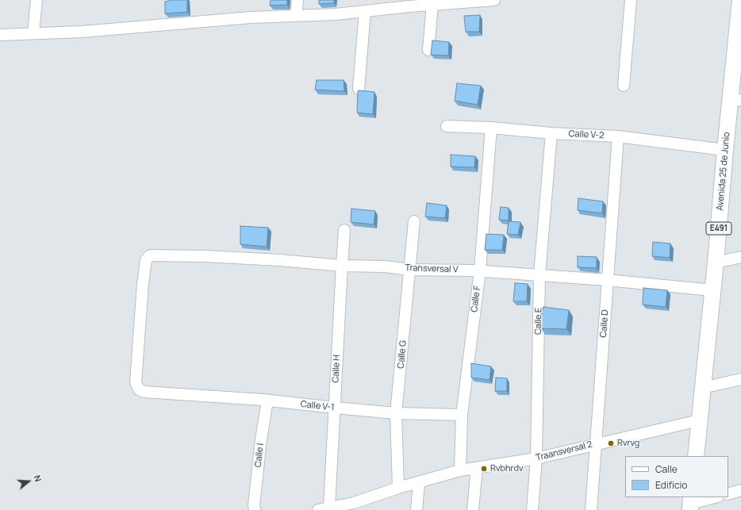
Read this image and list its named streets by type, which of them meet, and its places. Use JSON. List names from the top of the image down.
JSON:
{
  "streets": {
    "highway": ["Avenida 25 de Junio", "E491"],
    "street": [
      "Calle V-2",
      "Transversal V",
      "Calle F",
      "Calle E",
      "Calle D",
      "Calle G",
      "Calle H",
      "Calle V-1",
      "Traansversal 2",
      "Calle I"
    ]
  },
  "crossings": [
    ["Calle V-2", "Avenida 25 de Junio"],
    ["Calle V-2", "Calle F"],
    ["Calle V-2", "Calle E"],
    ["Calle V-2", "Calle D"],
    ["Avenida 25 de Junio", "Transversal V"],
    ["Avenida 25 de Junio", "Traansversal 2"],
    ["Transversal V", "Calle F"],
    ["Transversal V", "Calle E"],
    ["Transversal V", "Calle D"],
    ["Transversal V", "Calle G"],
    ["Transversal V", "Calle H"],
    ["Transversal V", "Calle V-1"],
    ["Calle F", "Calle V-1"],
    ["Calle F", "Traansversal 2"],
    ["Calle E", "Traansversal 2"],
    ["Calle D", "Traansversal 2"],
    ["Calle G", "Calle V-1"],
    ["Calle G", "Traansversal 2"],
    ["Calle H", "Calle V-1"],
    ["Calle H", "Traansversal 2"],
    ["Calle V-1", "Calle I"]
  ],
  "places": ["Rvrvg", "Rvbhrdv"],
  "legend": ["Calle", "Edificio"],
  "north": "right"
}
